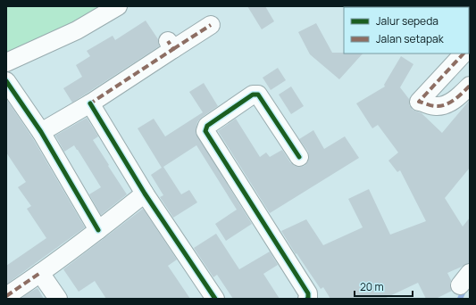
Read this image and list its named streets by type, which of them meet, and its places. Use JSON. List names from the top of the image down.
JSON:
{
  "legend": ["Jalur sepeda", "Jalan setapak"],
  "scale_bar": "20 m"
}
